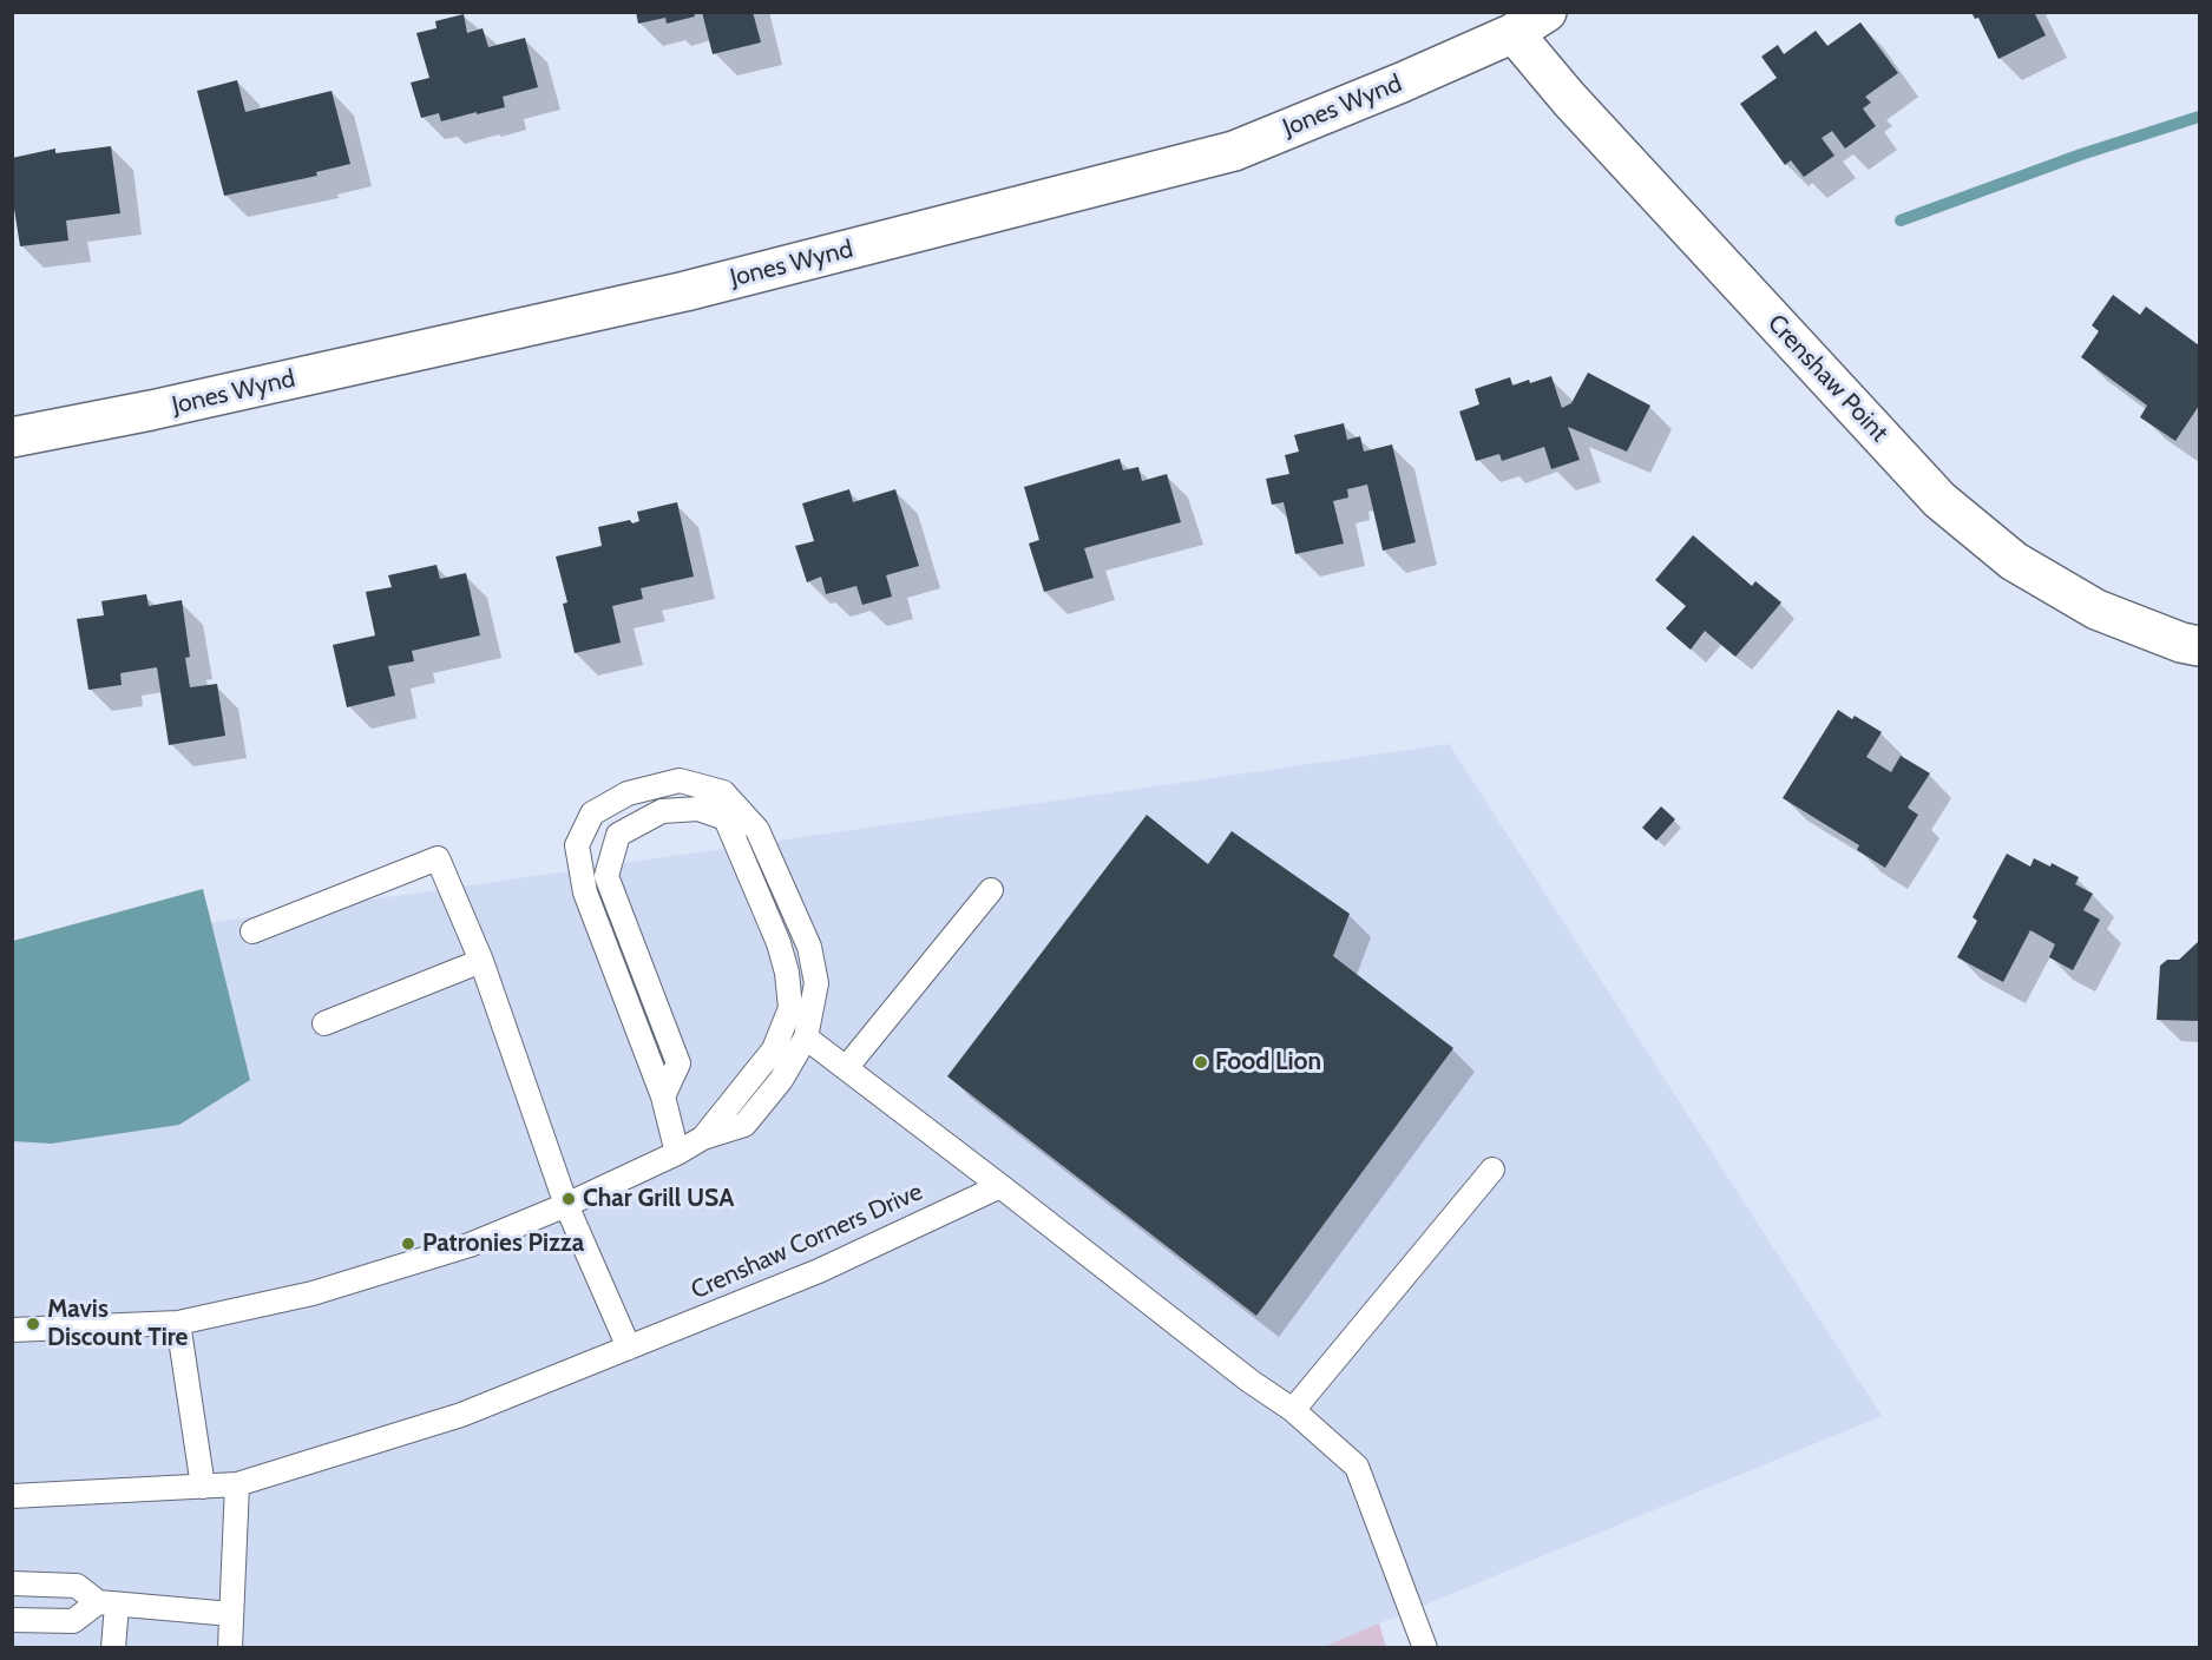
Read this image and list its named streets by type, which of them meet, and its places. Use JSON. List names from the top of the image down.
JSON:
{
  "streets": {
    "street": ["Jones Wynd", "Crenshaw Point"],
    "lane": ["Crenshaw Corners Drive"]
  },
  "crossings": [
    ["Jones Wynd", "Crenshaw Point"]
  ],
  "places": [
    "Food Lion",
    "Char Grill USA",
    "Patronies Pizza",
    "Mavis Discount Tire"
  ]
}
